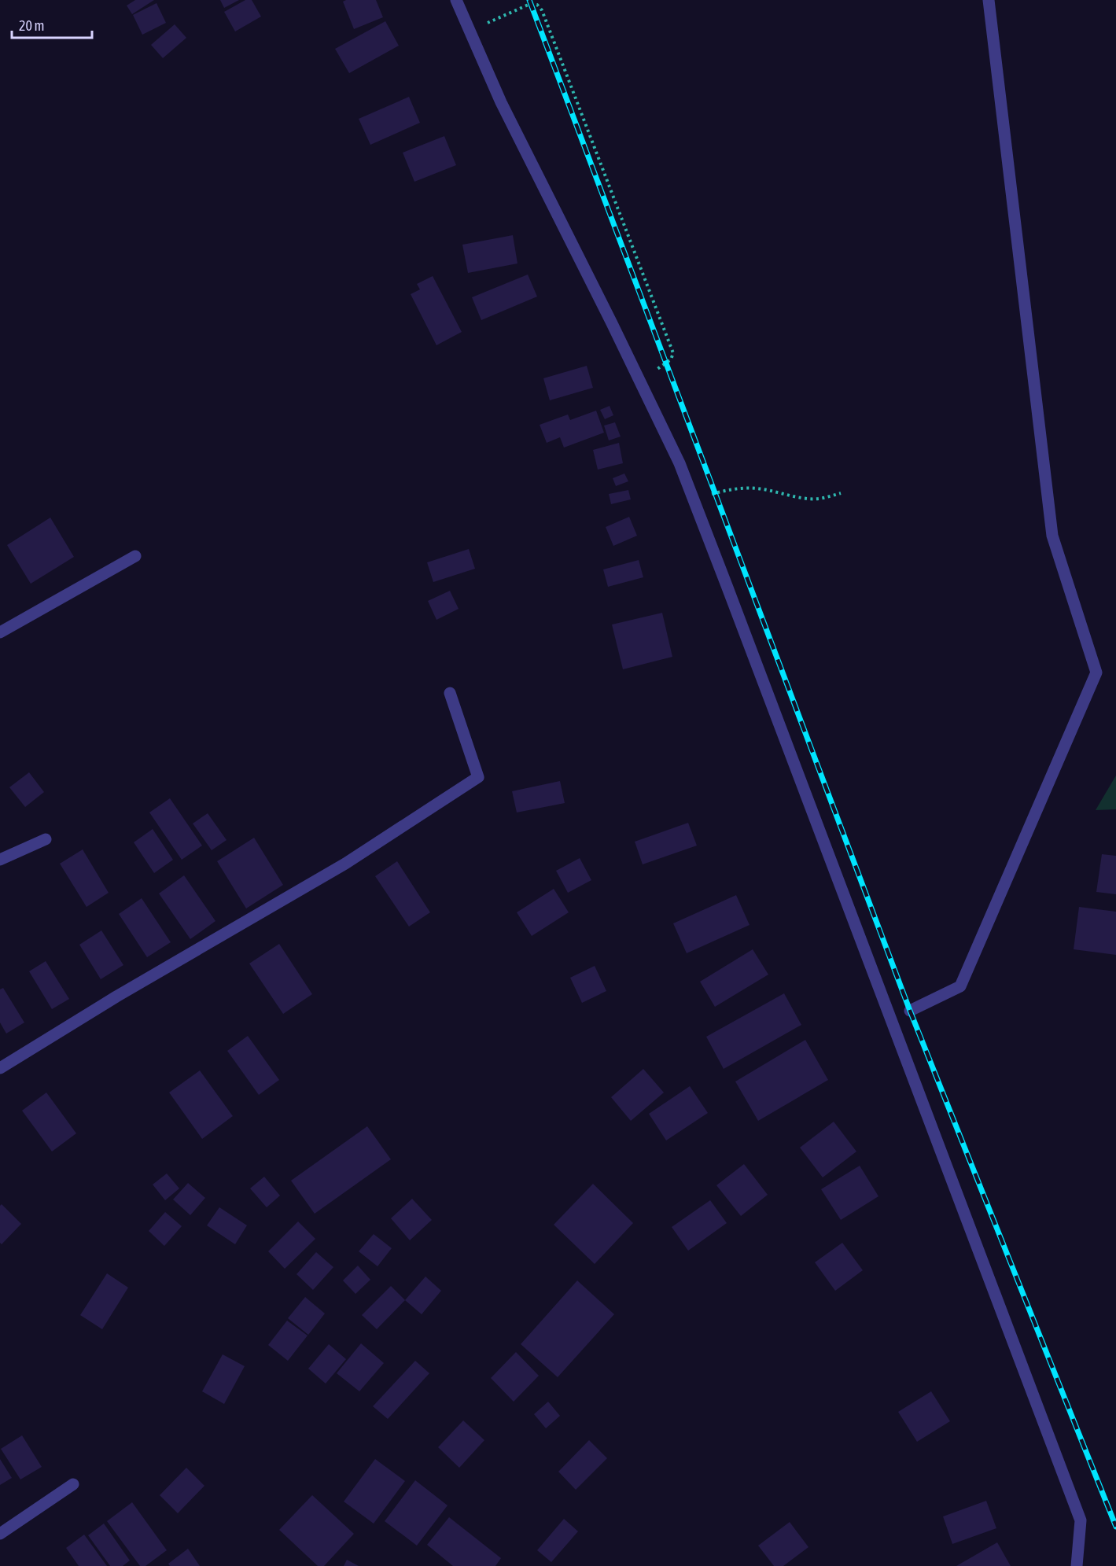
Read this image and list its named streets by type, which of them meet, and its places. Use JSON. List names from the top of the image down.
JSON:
{
  "scale_bar": "20 m"
}
